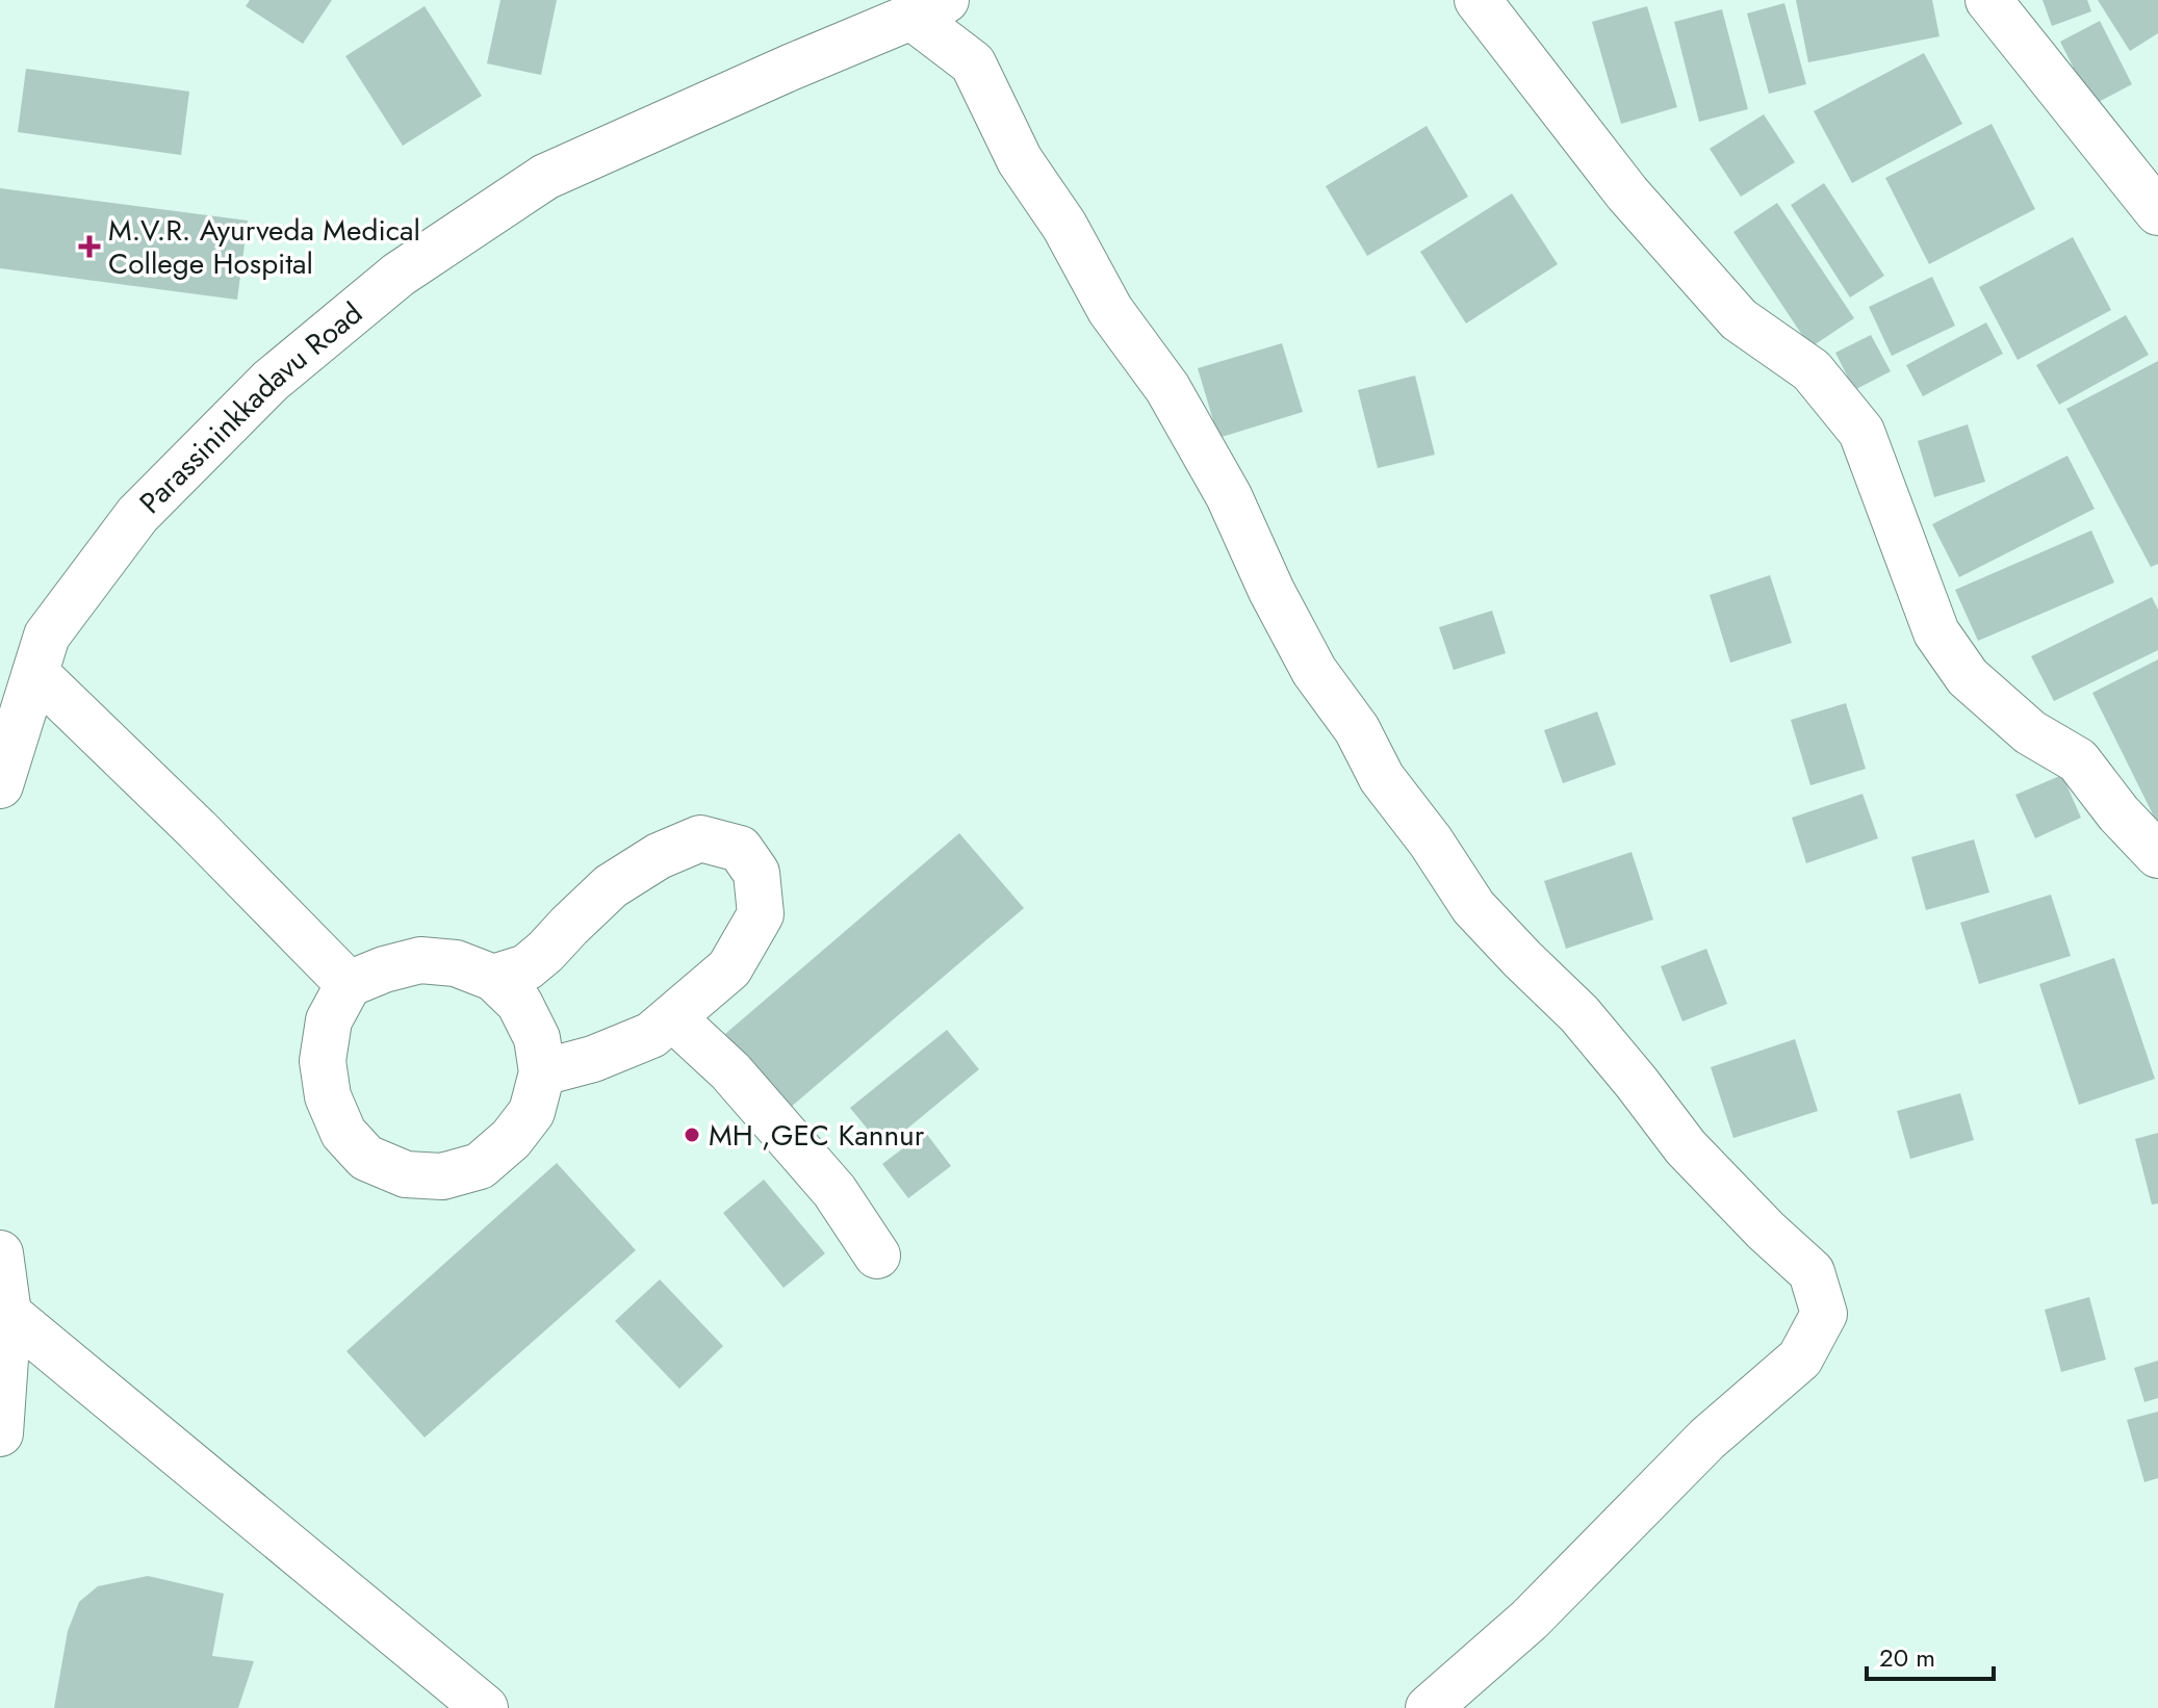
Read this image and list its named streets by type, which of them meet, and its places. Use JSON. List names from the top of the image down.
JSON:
{
  "streets": {
    "street": ["Parassininkkadavu Road"]
  },
  "places": {
    "health": ["M.V.R. Ayurveda Medical College Hospital"],
    "other": ["MH ,GEC Kannur"]
  },
  "scale_bar": "20 m"
}
